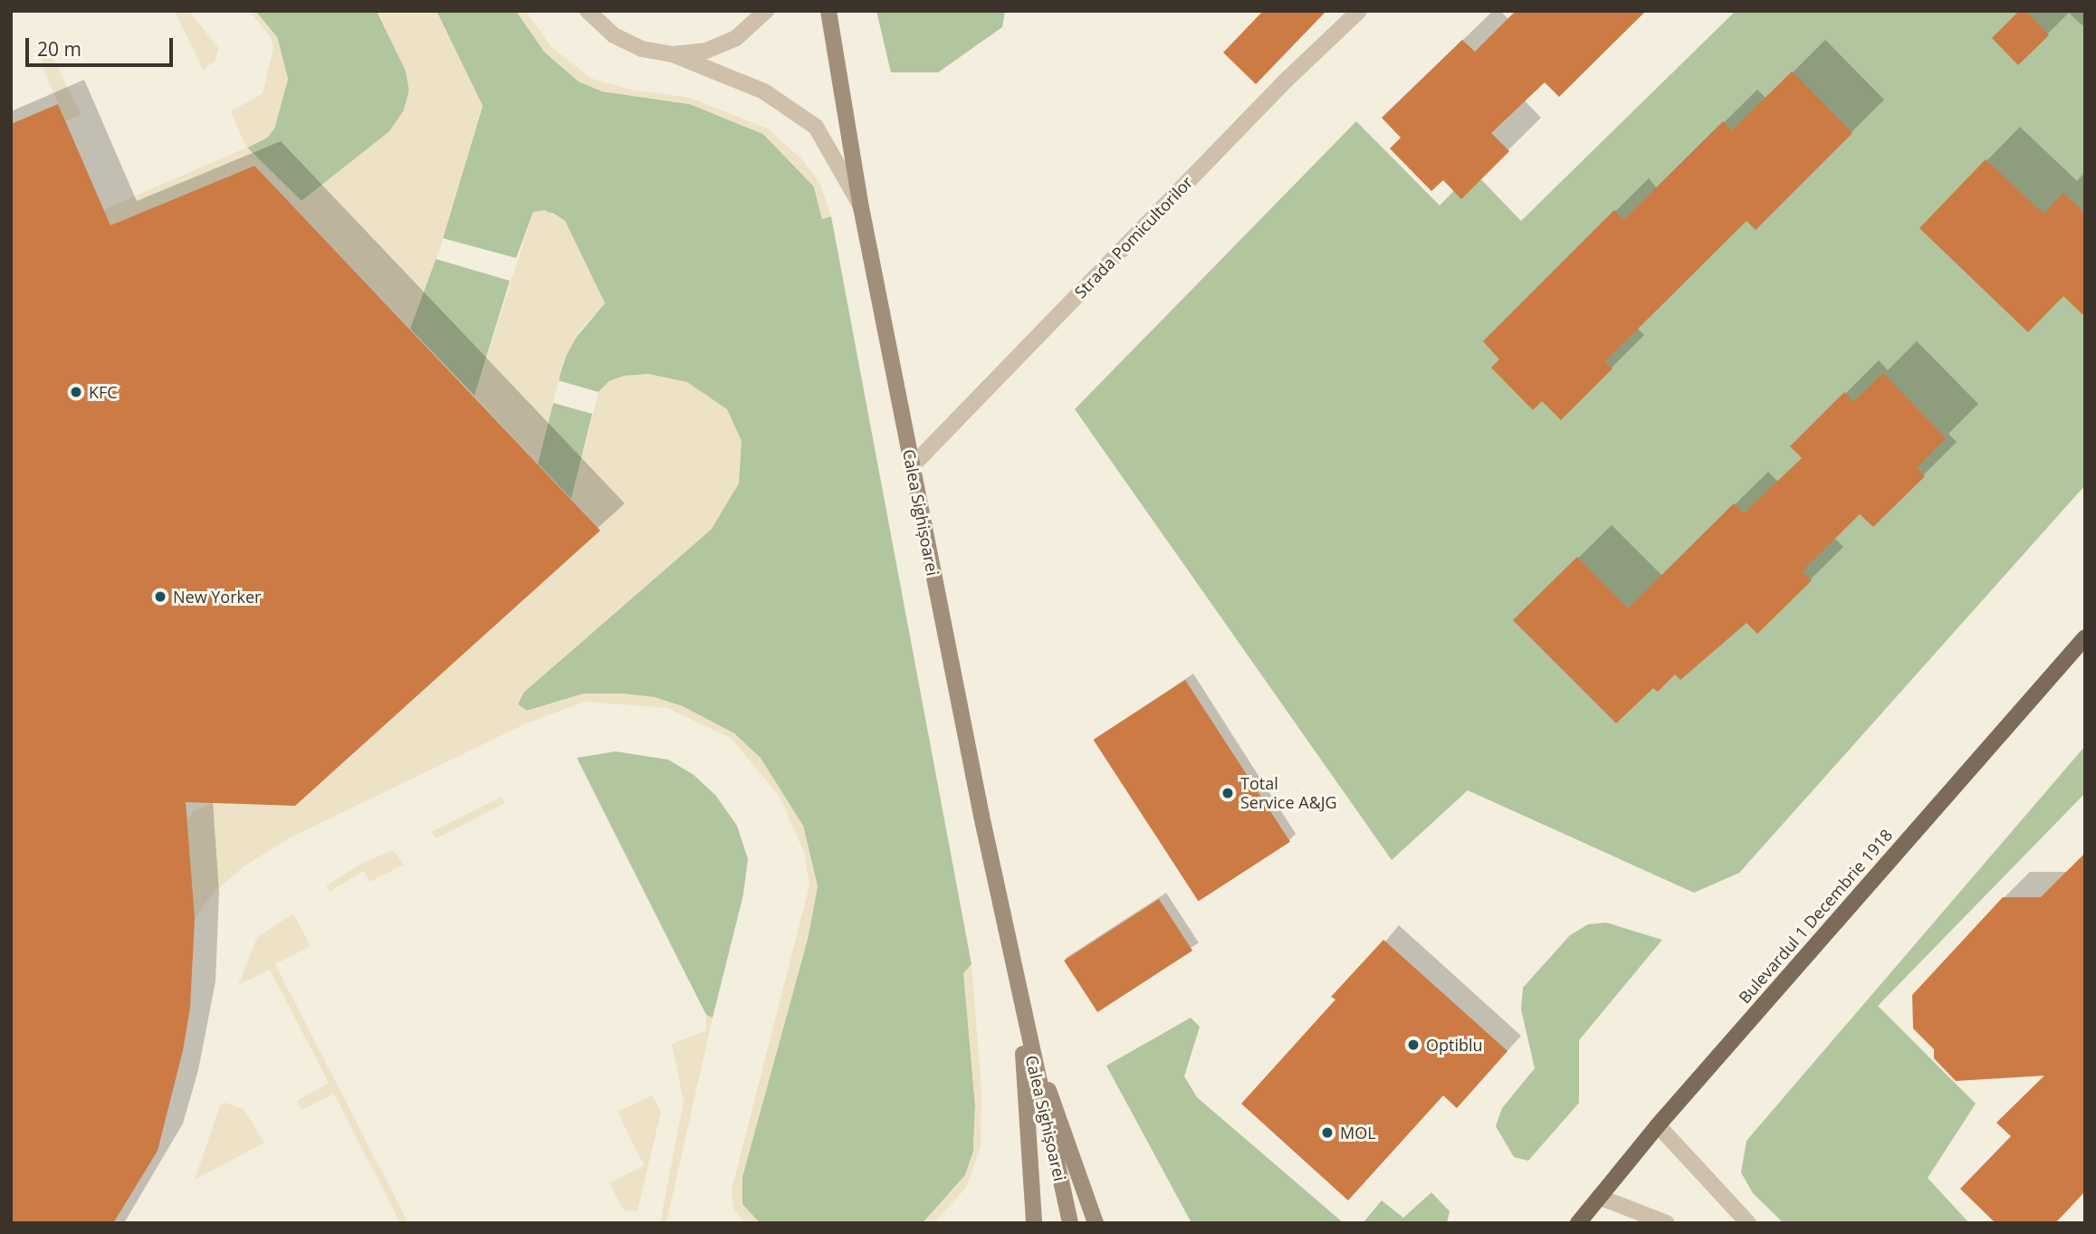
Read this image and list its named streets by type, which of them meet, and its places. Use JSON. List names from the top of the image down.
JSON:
{
  "streets": {
    "main road": ["Calea Sighișoarei", "Bulevardul 1 Decembrie 1918"],
    "street": ["Strada Pomicultorilor"]
  },
  "crossings": [
    ["Strada Pomicultorilor", "Calea Sighișoarei"]
  ],
  "places": [
    "KFC",
    "New Yorker",
    "Total Service A&JG",
    "Optiblu",
    "MOL"
  ],
  "scale_bar": "20 m"
}
